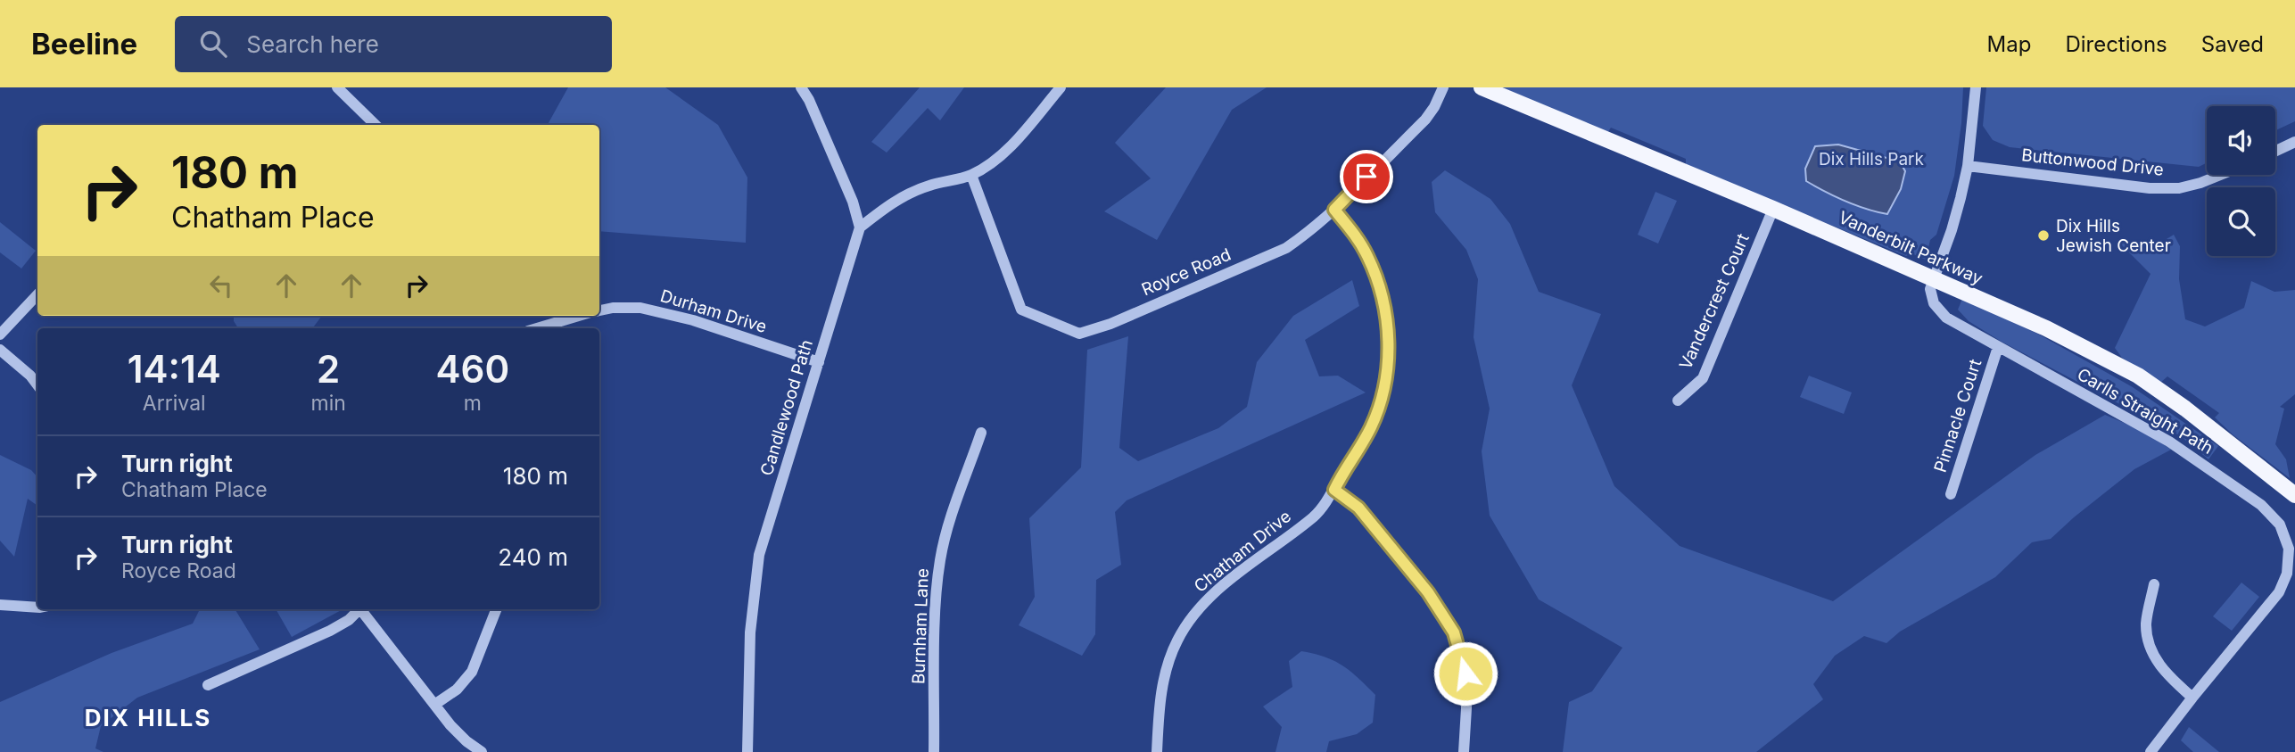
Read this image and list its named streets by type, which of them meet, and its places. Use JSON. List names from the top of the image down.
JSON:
{
  "streets": {
    "main road": ["Vanderbilt Parkway"],
    "street": [
      "Buttonwood Drive",
      "Royce Road",
      "Vandercrest Court",
      "Durham Drive",
      "Candlewood Path",
      "Carlls Straight Path",
      "Pinnacle Court",
      "Chatham Drive",
      "Burnham Lane"
    ]
  },
  "crossings": [
    ["Vanderbilt Parkway", "Vandercrest Court"],
    ["Vanderbilt Parkway", "Carlls Straight Path"],
    ["Royce Road", "Chatham Drive"],
    ["Durham Drive", "Candlewood Path"],
    ["Carlls Straight Path", "Pinnacle Court"]
  ],
  "districts": ["DIX HILLS"],
  "parks": ["Dix Hills Park"],
  "places": ["Dix Hills Jewish Center"],
  "page": {
    "header": "Beeline",
    "search": "Search here",
    "nav": ["Map", "Directions", "Saved"],
    "turn": ["180 m", "Chatham Place"],
    "eta": [
      "14:14",
      "Arrival",
      "2",
      "min",
      "460",
      "m"
    ],
    "list": [
      {
        "name": "Turn right",
        "note": "Chatham Place",
        "value": "180 m"
      },
      {
        "name": "Turn right",
        "note": "Royce Road",
        "value": "240 m"
      }
    ]
  }
}
